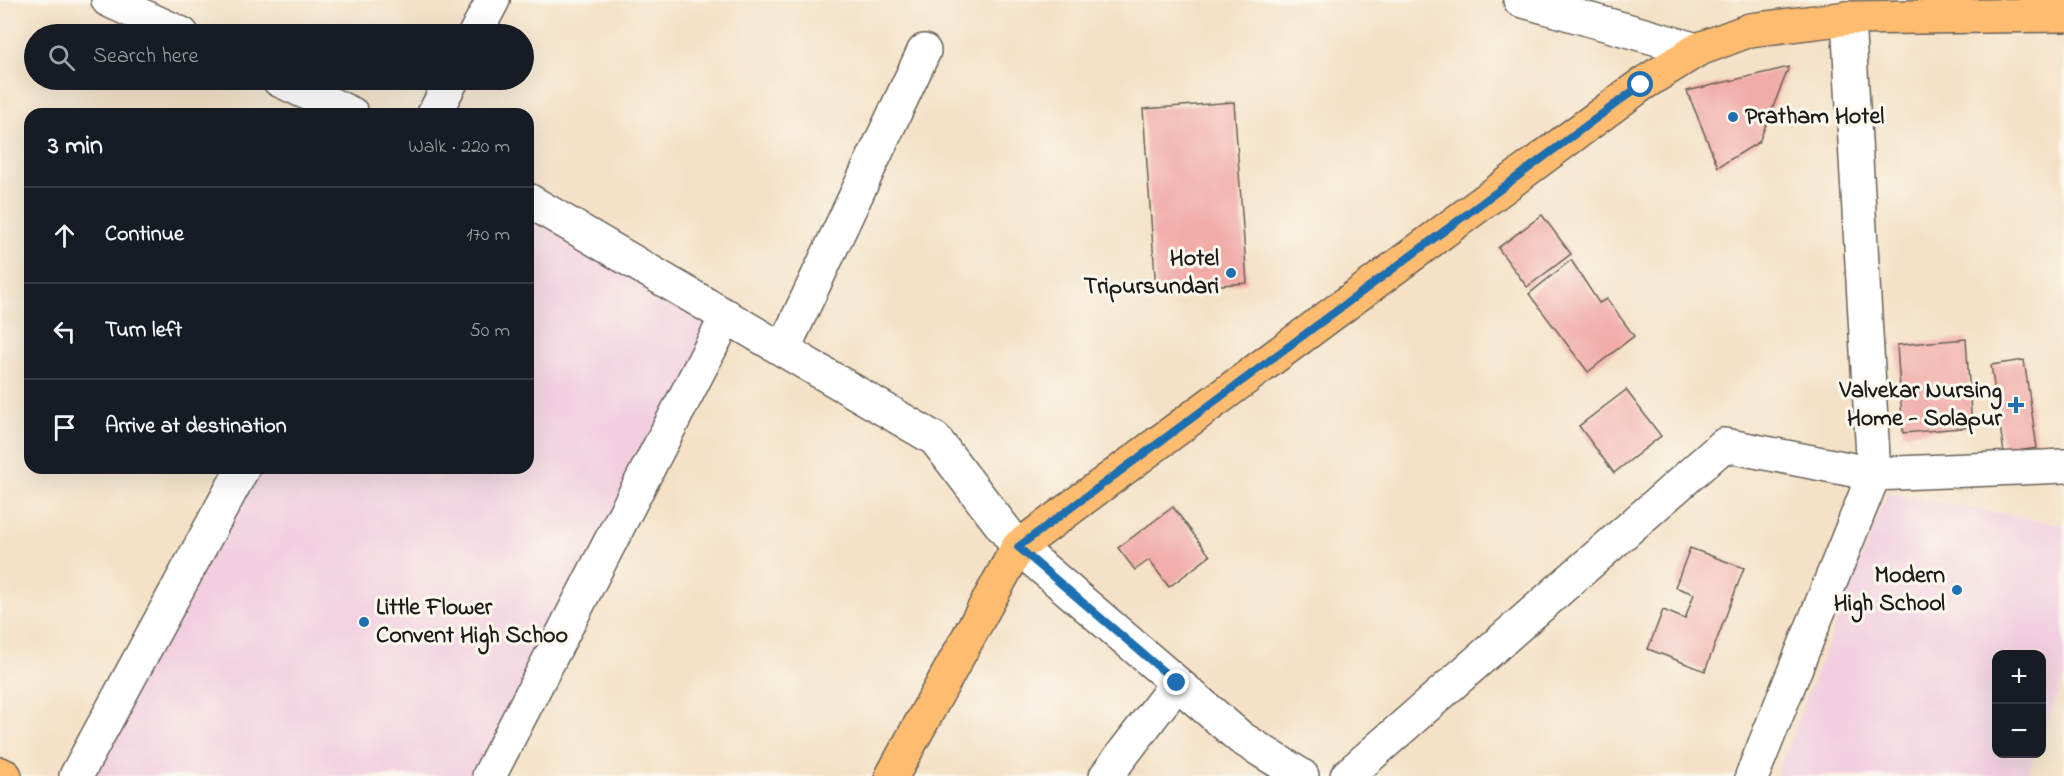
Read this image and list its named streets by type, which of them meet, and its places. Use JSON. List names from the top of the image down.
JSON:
{
  "places": {
    "other": [
      "Pratham Hotel",
      "Hotel Tripursundari",
      "Modern High School",
      "Little Flower Convent High Schoo"
    ],
    "health": ["Valvekar Nursing Home - Solapur"]
  },
  "page": {
    "search": "Search here",
    "heading": ["3 min", "Walk · 220 m"],
    "list": [
      ["Continue", "170 m"],
      ["Turn left", "50 m"],
      "Arrive at destination"
    ],
    "map_buttons": ["+", "−"]
  }
}
